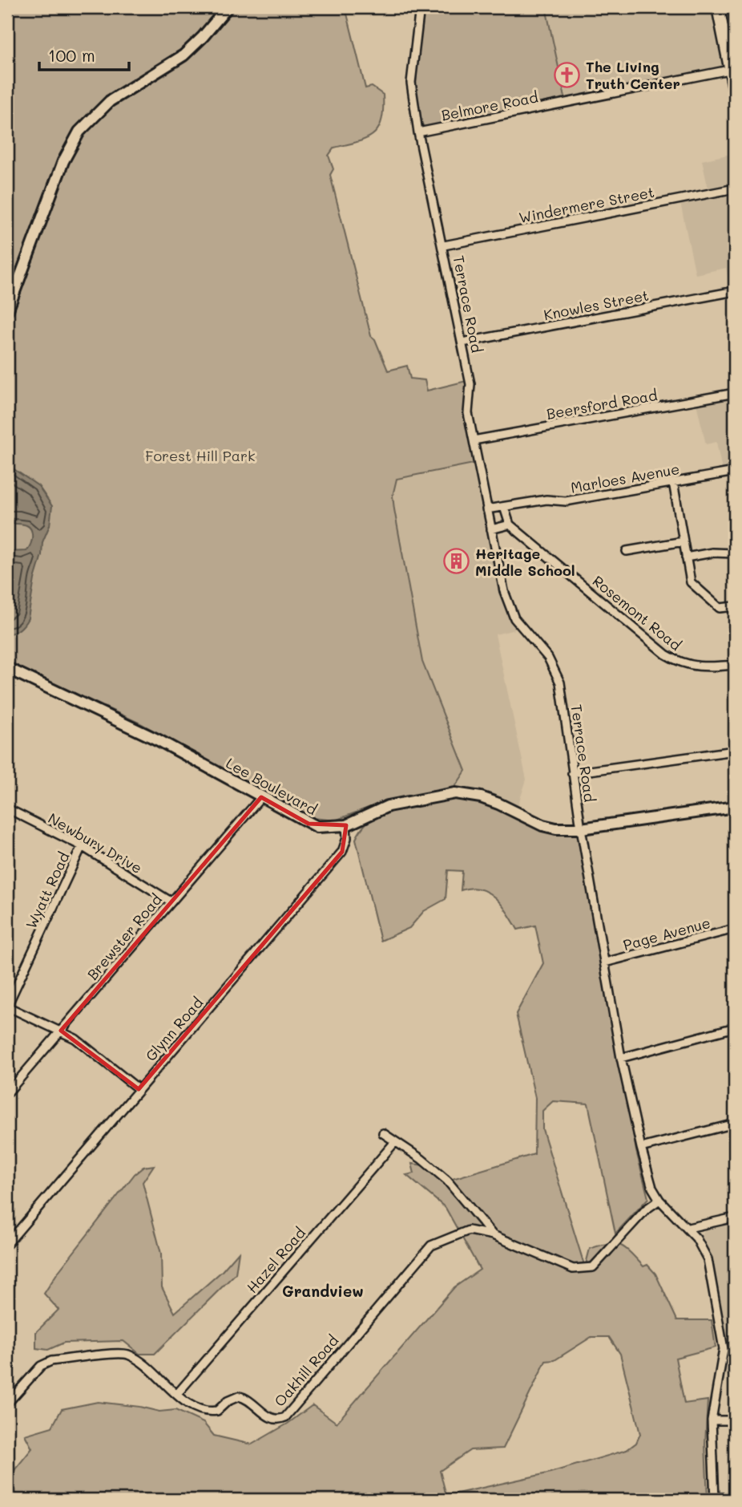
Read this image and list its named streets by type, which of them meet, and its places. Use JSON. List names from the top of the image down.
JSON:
{
  "streets": {
    "street": [
      "Belmore Road",
      "Windermere Street",
      "Terrace Road",
      "Knowles Street",
      "Beersford Road",
      "Marloes Avenue",
      "Rosemont Road",
      "Lee Boulevard",
      "Newbury Drive",
      "Wyatt Road",
      "Page Avenue",
      "Brewster Road",
      "Glynn Road",
      "Hazel Road",
      "Oakhill Road"
    ]
  },
  "crossings": [
    ["Belmore Road", "Terrace Road"],
    ["Windermere Street", "Terrace Road"],
    ["Terrace Road", "Knowles Street"],
    ["Terrace Road", "Beersford Road"],
    ["Terrace Road", "Marloes Avenue"],
    ["Terrace Road", "Lee Boulevard"],
    ["Terrace Road", "Page Avenue"],
    ["Lee Boulevard", "Brewster Road"],
    ["Lee Boulevard", "Glynn Road"],
    ["Newbury Drive", "Wyatt Road"],
    ["Newbury Drive", "Brewster Road"],
    ["Hazel Road", "Oakhill Road"]
  ],
  "districts": ["Grandview"],
  "parks": ["Forest Hill Park"],
  "places": {
    "church": ["The Living Truth Center"],
    "building": ["Heritage Middle School"]
  },
  "scale_bar": "100 m"
}
